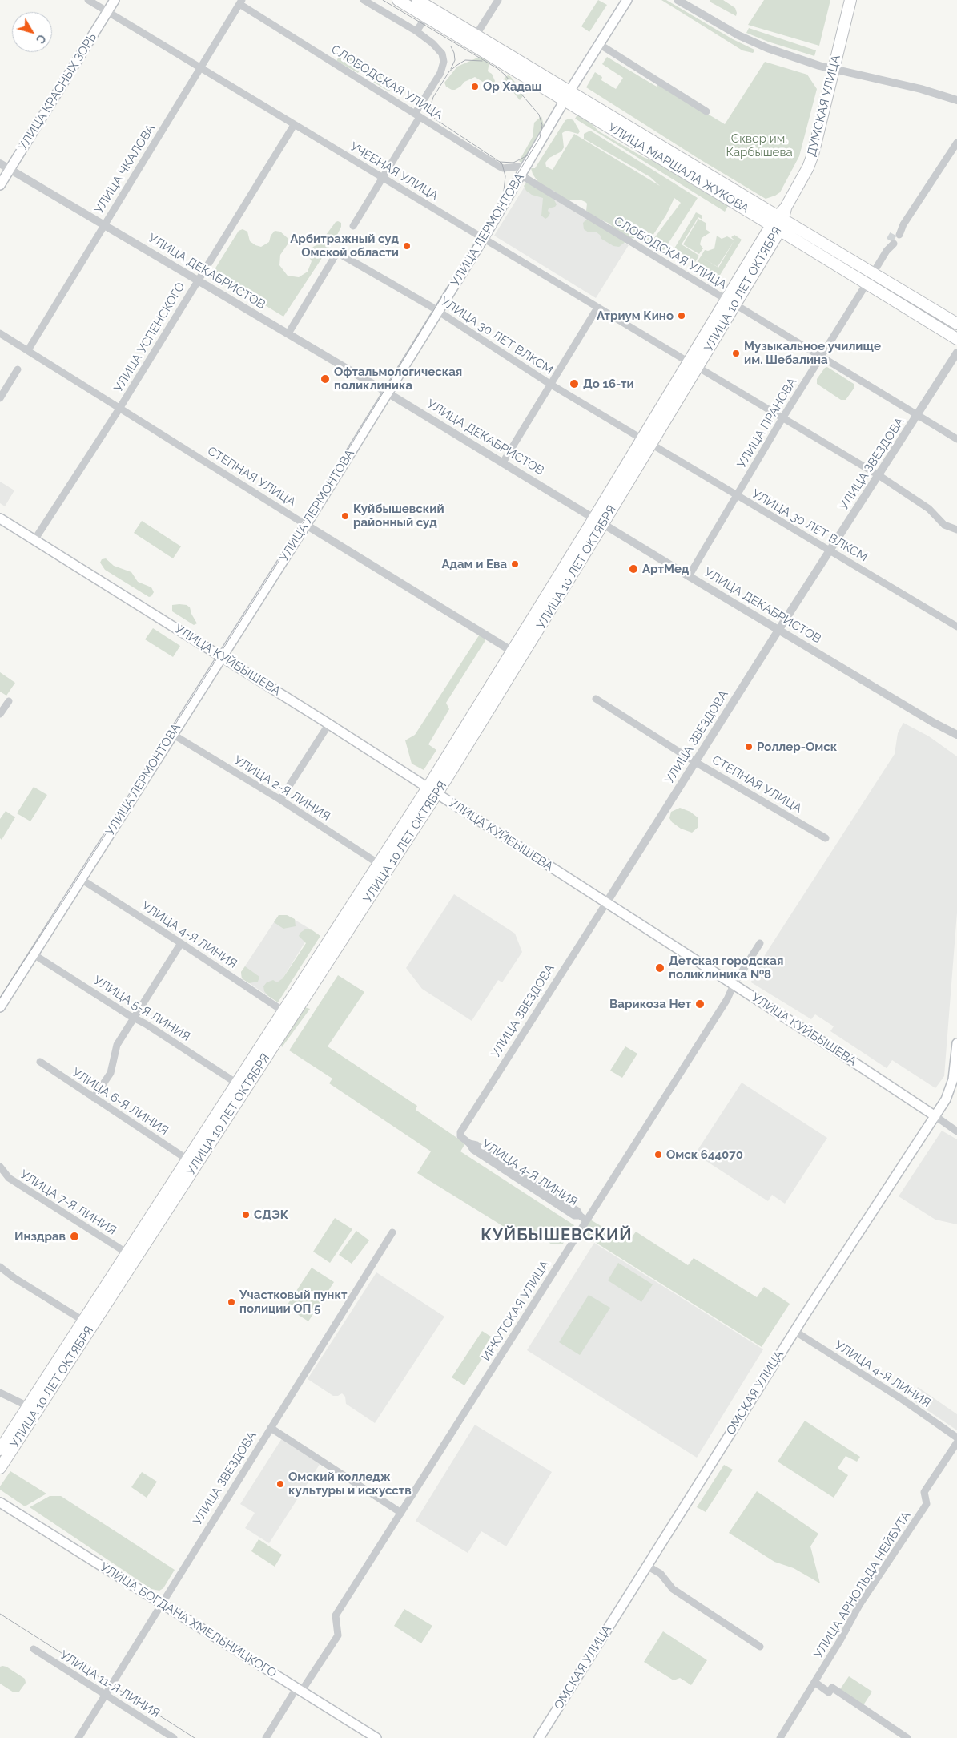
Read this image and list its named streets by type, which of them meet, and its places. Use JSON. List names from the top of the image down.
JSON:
{
  "streets": {
    "main road": [
      "УЛИЦА КРАСНЫХ ЗОРЬ",
      "ДУМСКАЯ УЛИЦА",
      "УЛИЦА МАРШАЛА ЖУКОВА",
      "УЛИЦА ЛЕРМОНТОВА",
      "УЛИЦА 10 ЛЕТ ОКТЯБРЯ",
      "УЛИЦА КУЙБЫШЕВА",
      "ОМСКАЯ УЛИЦА",
      "УЛИЦА БОГДАНА ХМЕЛЬНИЦКОГО"
    ],
    "street": [
      "СЛОБОДСКАЯ УЛИЦА",
      "УЛИЦА ЧКАЛОВА",
      "УЧЕБНАЯ УЛИЦА",
      "УЛИЦА ДЕКАБРИСТОВ",
      "УЛИЦА 30 ЛЕТ ВЛКСМ",
      "УЛИЦА УСПЕНСКОГО",
      "УЛИЦА ПРАНОВА",
      "УЛИЦА ЗВЕЗДОВА",
      "СТЕПНАЯ УЛИЦА",
      "УЛИЦА 2-Я ЛИНИЯ",
      "УЛИЦА 4-Я ЛИНИЯ",
      "УЛИЦА 5-Я ЛИНИЯ",
      "УЛИЦА 6-Я ЛИНИЯ",
      "УЛИЦА 7-Я ЛИНИЯ",
      "ИРКУТСКАЯ УЛИЦА",
      "УЛИЦА АРНОЛЬДА НЕЙБУТА",
      "УЛИЦА 11-Я ЛИНИЯ"
    ]
  },
  "crossings": [
    ["СЛОБОДСКАЯ УЛИЦА", "УЛИЦА ЧКАЛОВА"],
    ["СЛОБОДСКАЯ УЛИЦА", "УЛИЦА ЛЕРМОНТОВА"],
    ["СЛОБОДСКАЯ УЛИЦА", "УЛИЦА 10 ЛЕТ ОКТЯБРЯ"],
    ["СЛОБОДСКАЯ УЛИЦА", "УЛИЦА ПРАНОВА"],
    ["СЛОБОДСКАЯ УЛИЦА", "УЛИЦА ЗВЕЗДОВА"],
    ["УЛИЦА КРАСНЫХ ЗОРЬ", "УЧЕБНАЯ УЛИЦА"],
    ["УЛИЦА КРАСНЫХ ЗОРЬ", "УЛИЦА ДЕКАБРИСТОВ"],
    ["ДУМСКАЯ УЛИЦА", "УЛИЦА 10 ЛЕТ ОКТЯБРЯ"],
    ["УЛИЦА МАРШАЛА ЖУКОВА", "УЛИЦА ЛЕРМОНТОВА"],
    ["УЛИЦА МАРШАЛА ЖУКОВА", "УЛИЦА 10 ЛЕТ ОКТЯБРЯ"],
    ["УЛИЦА МАРШАЛА ЖУКОВА", "УЛИЦА ПРАНОВА"],
    ["УЛИЦА ЧКАЛОВА", "УЧЕБНАЯ УЛИЦА"],
    ["УЛИЦА ЧКАЛОВА", "УЛИЦА ДЕКАБРИСТОВ"],
    ["УЛИЦА ЧКАЛОВА", "СТЕПНАЯ УЛИЦА"],
    ["УЧЕБНАЯ УЛИЦА", "УЛИЦА ЛЕРМОНТОВА"],
    ["УЧЕБНАЯ УЛИЦА", "УЛИЦА 10 ЛЕТ ОКТЯБРЯ"],
    ["УЧЕБНАЯ УЛИЦА", "УЛИЦА УСПЕНСКОГО"],
    ["УЧЕБНАЯ УЛИЦА", "УЛИЦА ПРАНОВА"],
    ["УЧЕБНАЯ УЛИЦА", "УЛИЦА ЗВЕЗДОВА"],
    ["УЛИЦА ЛЕРМОНТОВА", "УЛИЦА ДЕКАБРИСТОВ"],
    ["УЛИЦА ЛЕРМОНТОВА", "УЛИЦА 30 ЛЕТ ВЛКСМ"],
    ["УЛИЦА ЛЕРМОНТОВА", "СТЕПНАЯ УЛИЦА"],
    ["УЛИЦА ЛЕРМОНТОВА", "УЛИЦА КУЙБЫШЕВА"],
    ["УЛИЦА ЛЕРМОНТОВА", "УЛИЦА 2-Я ЛИНИЯ"],
    ["УЛИЦА ЛЕРМОНТОВА", "УЛИЦА 4-Я ЛИНИЯ"],
    ["УЛИЦА ЛЕРМОНТОВА", "УЛИЦА 5-Я ЛИНИЯ"],
    ["УЛИЦА ДЕКАБРИСТОВ", "УЛИЦА 10 ЛЕТ ОКТЯБРЯ"],
    ["УЛИЦА ДЕКАБРИСТОВ", "УЛИЦА 30 ЛЕТ ВЛКСМ"],
    ["УЛИЦА ДЕКАБРИСТОВ", "УЛИЦА УСПЕНСКОГО"],
    ["УЛИЦА ДЕКАБРИСТОВ", "УЛИЦА ПРАНОВА"],
    ["УЛИЦА ДЕКАБРИСТОВ", "УЛИЦА ЗВЕЗДОВА"],
    ["УЛИЦА 10 ЛЕТ ОКТЯБРЯ", "УЛИЦА 30 ЛЕТ ВЛКСМ"],
    ["УЛИЦА 10 ЛЕТ ОКТЯБРЯ", "СТЕПНАЯ УЛИЦА"],
    ["УЛИЦА 10 ЛЕТ ОКТЯБРЯ", "УЛИЦА КУЙБЫШЕВА"],
    ["УЛИЦА 10 ЛЕТ ОКТЯБРЯ", "УЛИЦА 2-Я ЛИНИЯ"],
    ["УЛИЦА 10 ЛЕТ ОКТЯБРЯ", "УЛИЦА 4-Я ЛИНИЯ"],
    ["УЛИЦА 10 ЛЕТ ОКТЯБРЯ", "УЛИЦА 5-Я ЛИНИЯ"],
    ["УЛИЦА 10 ЛЕТ ОКТЯБРЯ", "УЛИЦА 6-Я ЛИНИЯ"],
    ["УЛИЦА 10 ЛЕТ ОКТЯБРЯ", "УЛИЦА 7-Я ЛИНИЯ"],
    ["УЛИЦА 30 ЛЕТ ВЛКСМ", "УЛИЦА ПРАНОВА"],
    ["УЛИЦА 30 ЛЕТ ВЛКСМ", "УЛИЦА ЗВЕЗДОВА"],
    ["УЛИЦА УСПЕНСКОГО", "СТЕПНАЯ УЛИЦА"],
    ["УЛИЦА УСПЕНСКОГО", "УЛИЦА КУЙБЫШЕВА"],
    ["УЛИЦА ЗВЕЗДОВА", "СТЕПНАЯ УЛИЦА"],
    ["УЛИЦА ЗВЕЗДОВА", "УЛИЦА КУЙБЫШЕВА"],
    ["УЛИЦА ЗВЕЗДОВА", "УЛИЦА 4-Я ЛИНИЯ"],
    ["УЛИЦА ЗВЕЗДОВА", "УЛИЦА БОГДАНА ХМЕЛЬНИЦКОГО"],
    ["УЛИЦА ЗВЕЗДОВА", "УЛИЦА 11-Я ЛИНИЯ"],
    ["УЛИЦА КУЙБЫШЕВА", "ИРКУТСКАЯ УЛИЦА"],
    ["УЛИЦА КУЙБЫШЕВА", "ОМСКАЯ УЛИЦА"],
    ["УЛИЦА 4-Я ЛИНИЯ", "ИРКУТСКАЯ УЛИЦА"],
    ["УЛИЦА 4-Я ЛИНИЯ", "ОМСКАЯ УЛИЦА"],
    ["ИРКУТСКАЯ УЛИЦА", "УЛИЦА БОГДАНА ХМЕЛЬНИЦКОГО"]
  ],
  "districts": ["КУЙБЫШЕВСКИЙ"],
  "parks": ["Сквер им. Карбышева"],
  "places": [
    "Ор Хадаш",
    "Арбитражный суд Омской области",
    "Атриум Кино",
    "Музыкальное училище им. Шебалина",
    "Офтальмологическая поликлиника",
    "До 16-ти",
    "Куйбышевский районный суд",
    "Адам и Ева",
    "АртМед",
    "Роллер-Омск",
    "Детская городская поликлиника №8",
    "Варикоза Нет",
    "Омск 644070",
    "СДЭК",
    "Инздрав",
    "Участковый пункт полиции ОП 5",
    "Омский колледж культуры и искусств"
  ],
  "north": "bottom right"
}
